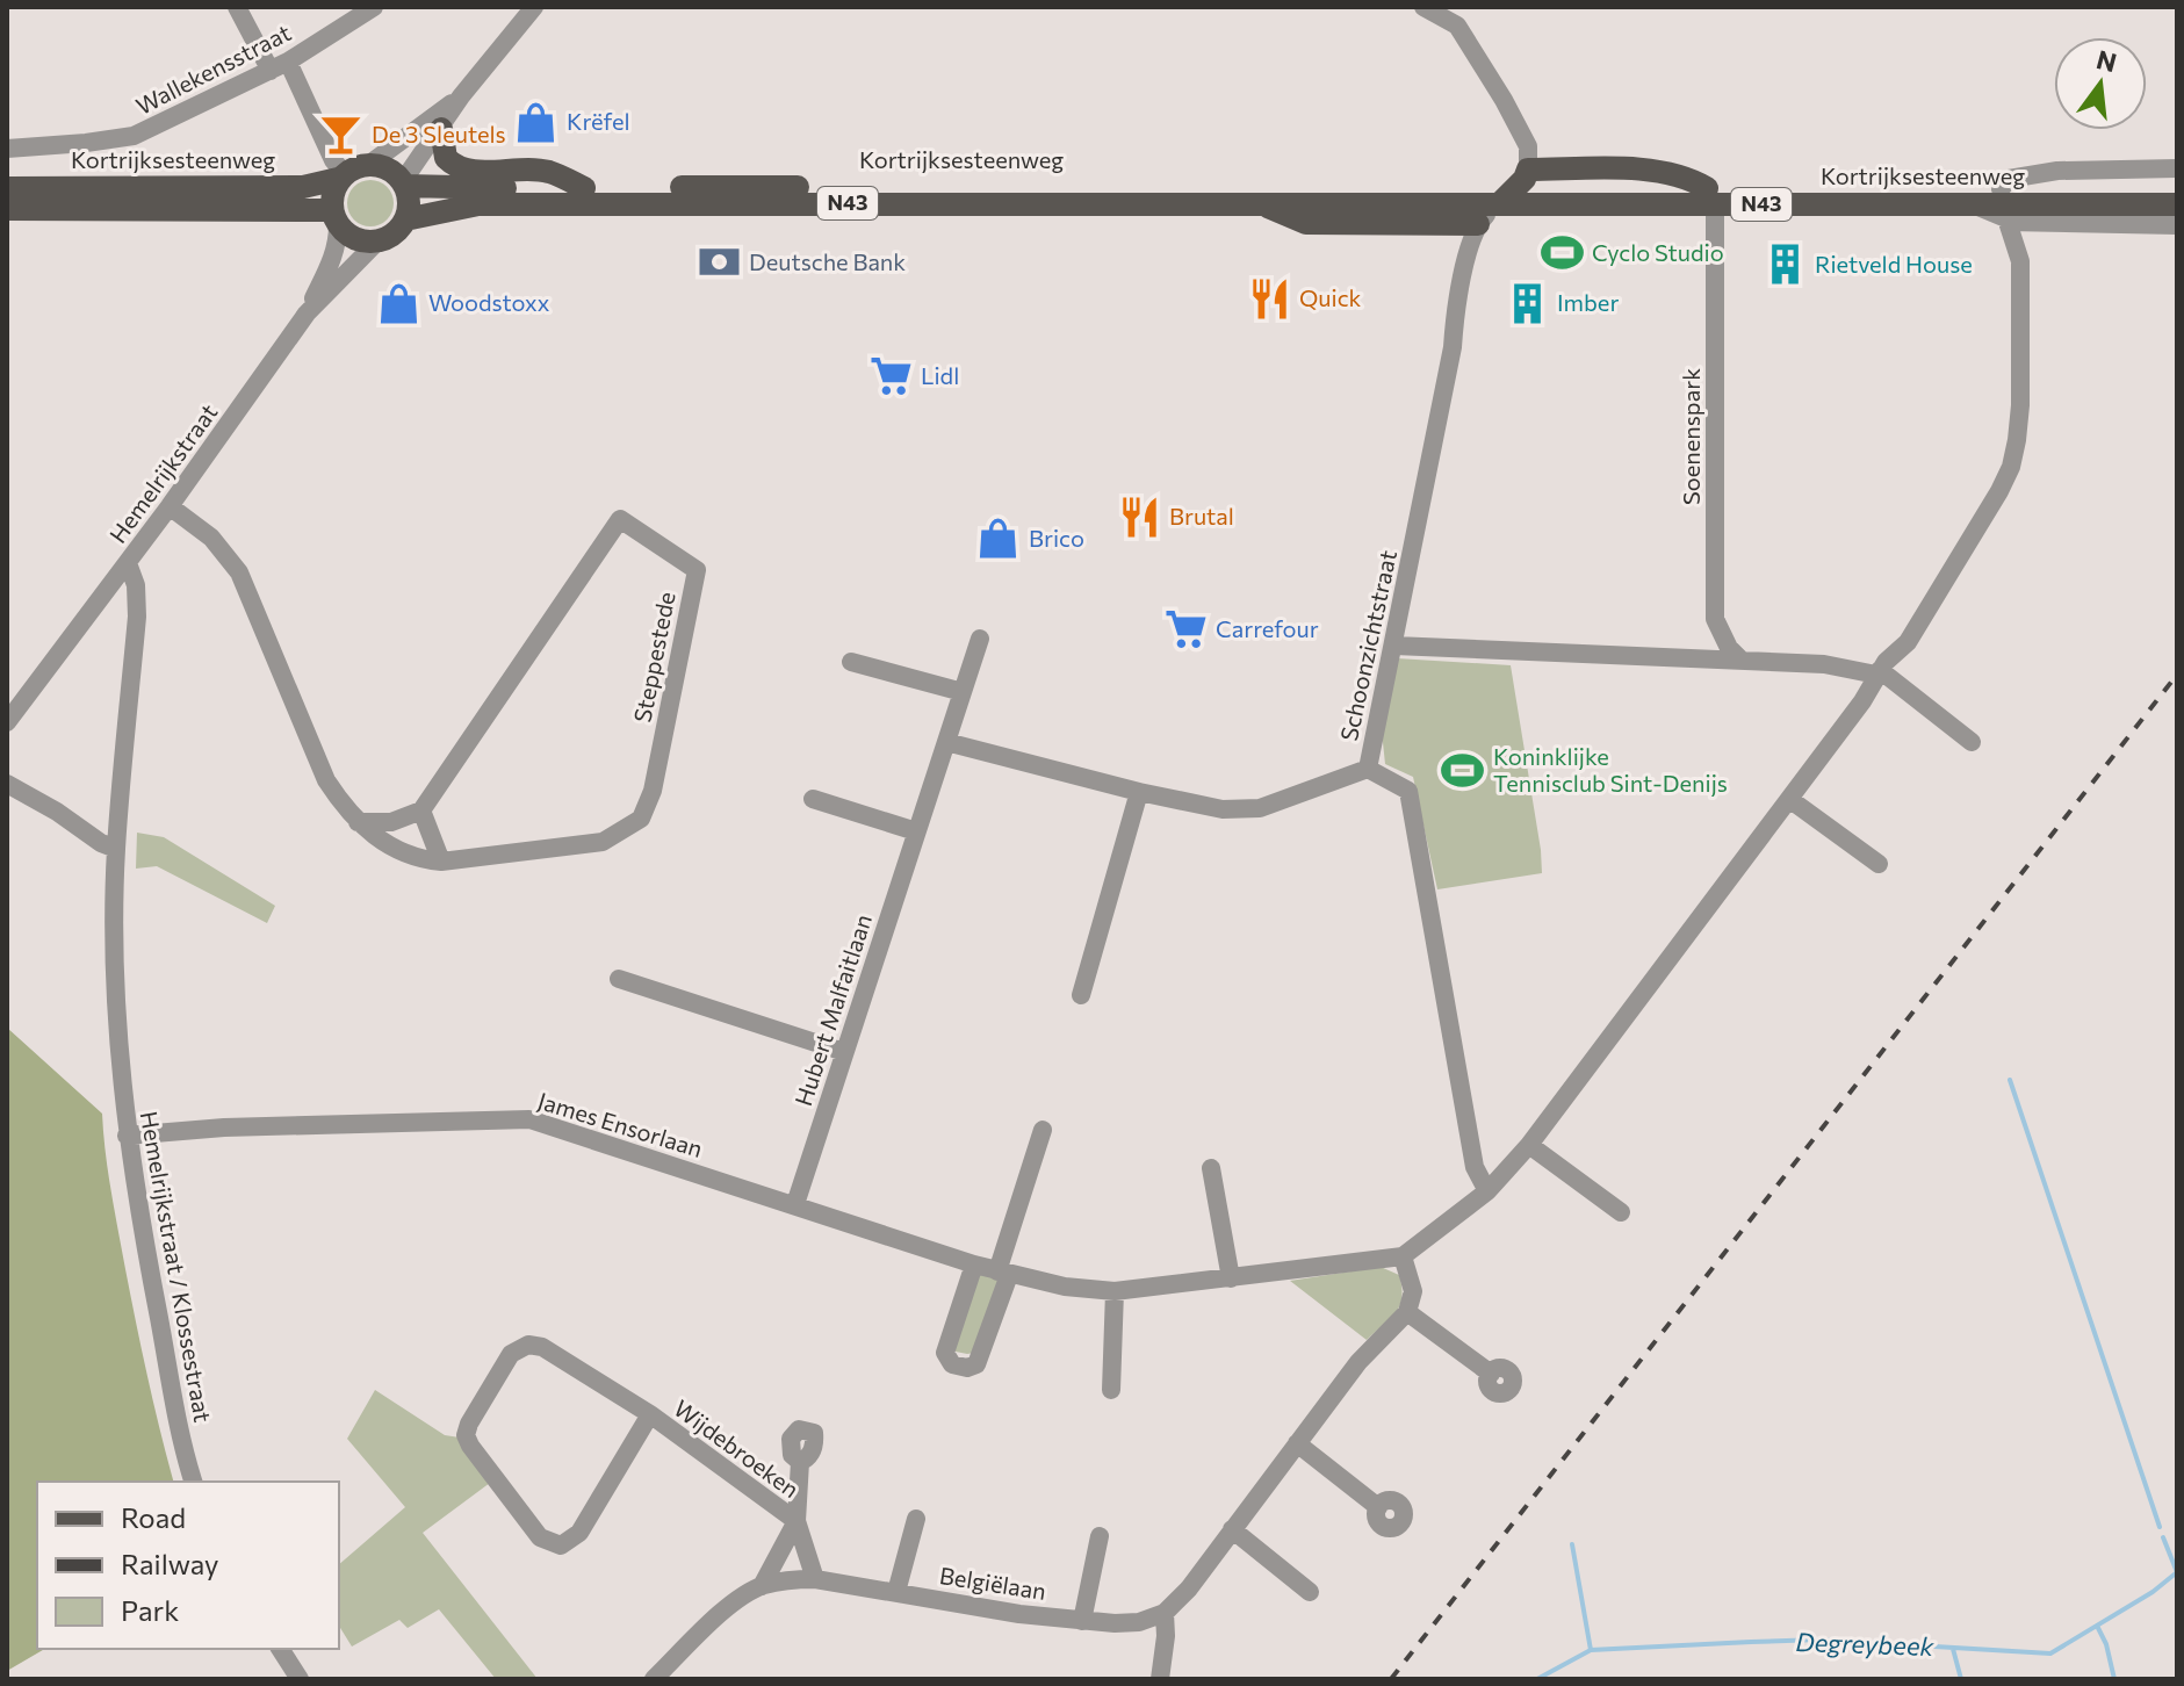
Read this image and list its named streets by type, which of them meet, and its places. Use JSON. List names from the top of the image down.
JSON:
{
  "streets": {
    "main road": ["Kortrijksesteenweg", "N43"],
    "street": [
      "Wallekensstraat",
      "Soenenspark",
      "Hemelrijkstraat",
      "Schoonzichtstraat",
      "Steppestede",
      "Hubert Malfaitlaan",
      "James Ensorlaan",
      "Hemelrijkstraat / Klossestraat",
      "Wijdebroeken",
      "Belgiëlaan"
    ]
  },
  "crossings": [
    ["Kortrijksesteenweg", "N43"],
    ["Kortrijksesteenweg", "Soenenspark"],
    ["Kortrijksesteenweg", "Hemelrijkstraat"],
    ["N43", "Hemelrijkstraat"],
    ["N43", "Schoonzichtstraat"],
    ["Hemelrijkstraat", "Steppestede"],
    ["Hemelrijkstraat", "Hemelrijkstraat / Klossestraat"],
    ["Hubert Malfaitlaan", "James Ensorlaan"],
    ["James Ensorlaan", "Hemelrijkstraat / Klossestraat"],
    ["Wijdebroeken", "Belgiëlaan"]
  ],
  "water": ["Degreybeek"],
  "places": {
    "shop": ["Krëfel", "Woodstoxx", "Brico"],
    "bar": ["De 3 Sleutels"],
    "sports": ["Cyclo Studio", "Koninklijke Tennisclub Sint-Denijs"],
    "bank": ["Deutsche Bank"],
    "building": ["Rietveld House", "Imber"],
    "restaurant": ["Quick", "Brutal"],
    "supermarket": ["Lidl", "Carrefour"]
  },
  "legend": ["Road", "Railway", "Park"],
  "north": "top"
}
